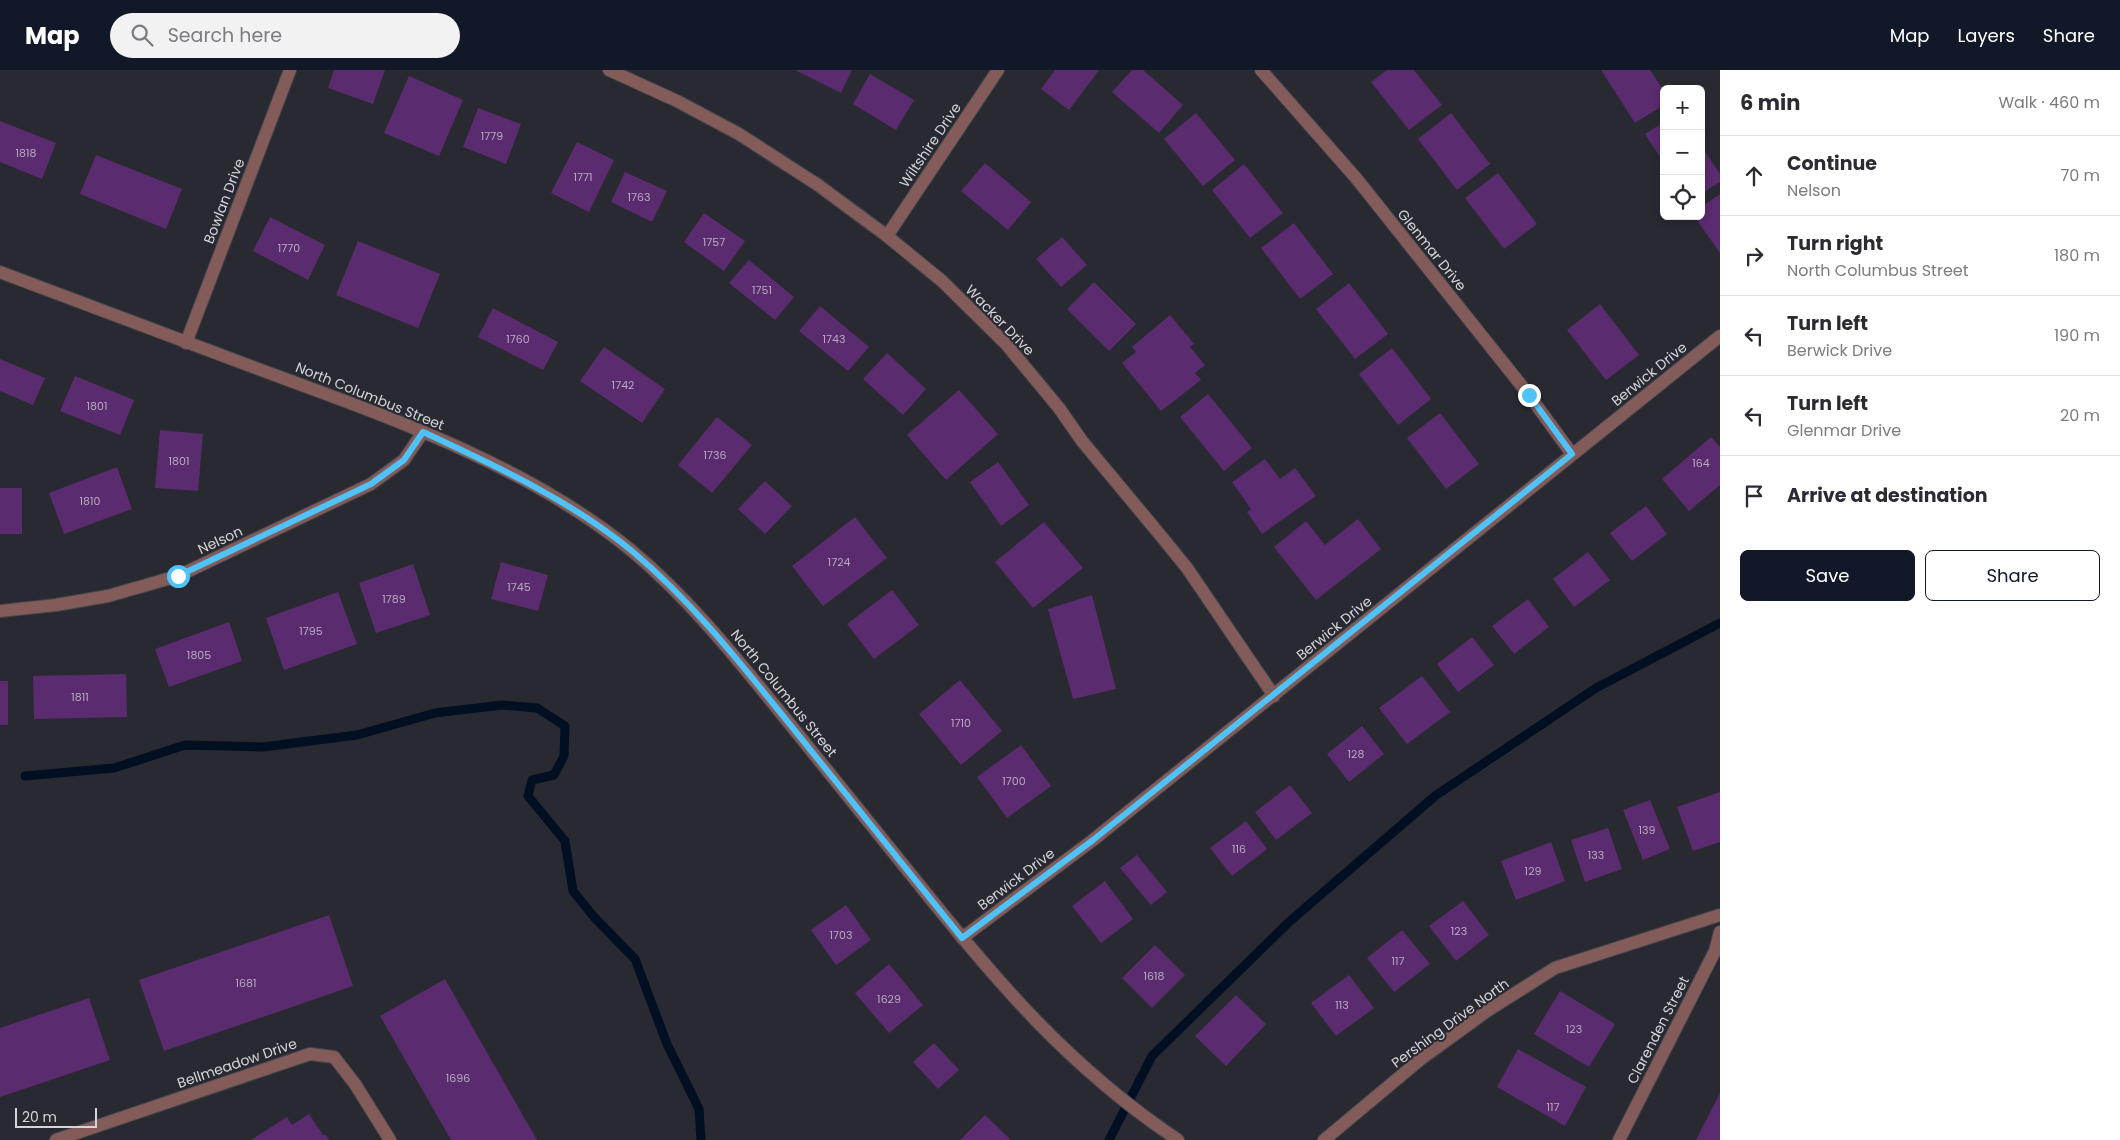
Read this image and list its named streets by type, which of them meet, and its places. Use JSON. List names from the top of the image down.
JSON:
{
  "streets": {
    "street": [
      "Wiltshire Drive",
      "Bowlan Drive",
      "Glenmar Drive",
      "Wacker Drive",
      "Berwick Drive",
      "North Columbus Street",
      "Nelson",
      "Pershing Drive North",
      "Clarenden Street",
      "Bellmeadow Drive"
    ]
  },
  "crossings": [
    ["Wiltshire Drive", "Wacker Drive"],
    ["Bowlan Drive", "North Columbus Street"],
    ["Glenmar Drive", "Berwick Drive"],
    ["Wacker Drive", "Berwick Drive"],
    ["Berwick Drive", "North Columbus Street"],
    ["North Columbus Street", "Nelson"]
  ],
  "house_numbers": [
    "1779",
    "1818",
    "1771",
    "1763",
    "1757",
    "1770",
    "1751",
    "1760",
    "1743",
    "1742",
    "1801",
    "1736",
    "1801",
    "164",
    "1810",
    "1724",
    "1745",
    "1789",
    "1795",
    "1805",
    "1811",
    "1710",
    "128",
    "1700",
    "139",
    "116",
    "133",
    "129",
    "123",
    "1703",
    "117",
    "1618",
    "1681",
    "1629",
    "113",
    "123",
    "1696",
    "117"
  ],
  "scale_bar": "20 m",
  "page": {
    "header": "Map",
    "search": "Search here",
    "nav": ["Map", "Layers", "Share"],
    "heading": ["6 min", "Walk · 460 m"],
    "map_buttons": ["+", "−"],
    "list": [
      ["Continue", "Nelson", "70 m"],
      ["Turn right", "North Columbus Street", "180 m"],
      ["Turn left", "Berwick Drive", "190 m"],
      ["Turn left", "Glenmar Drive", "20 m"],
      "Arrive at destination"
    ],
    "buttons": ["Save", "Share"],
    "scale": "20 m"
  }
}
